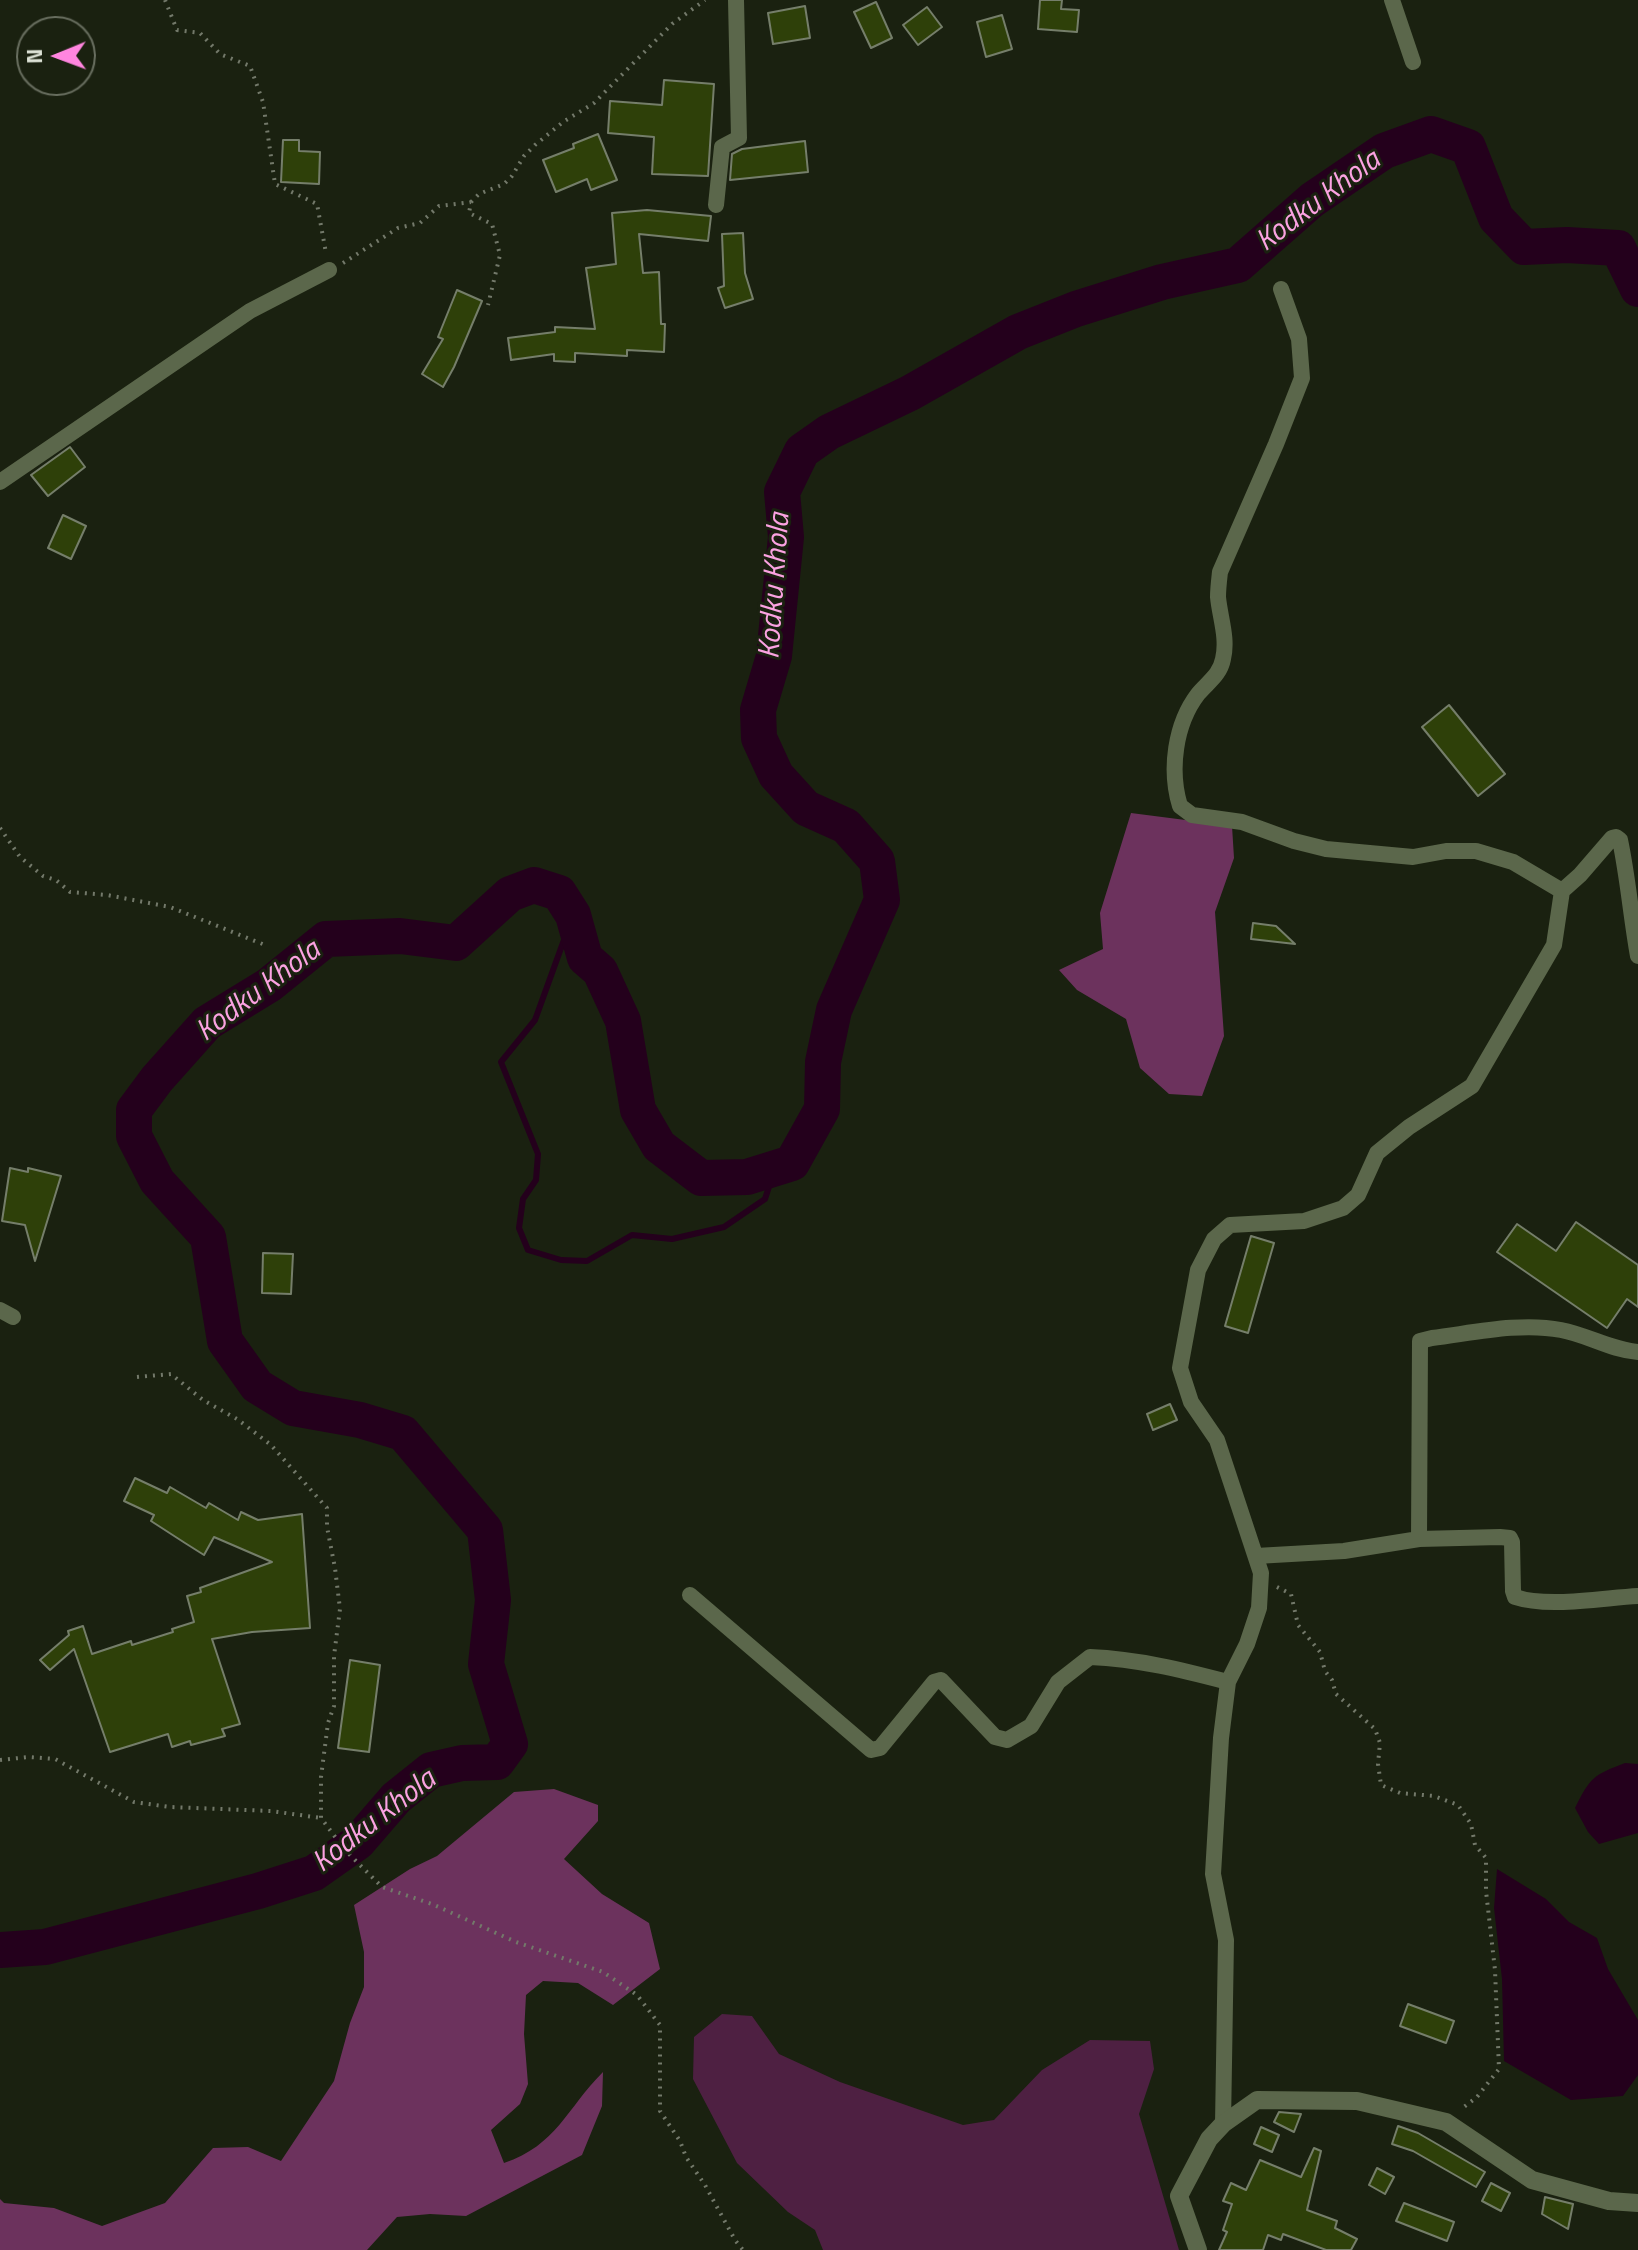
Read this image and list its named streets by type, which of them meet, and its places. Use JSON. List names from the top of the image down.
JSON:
{
  "water": ["Kodku Khola"],
  "north": "left"
}
